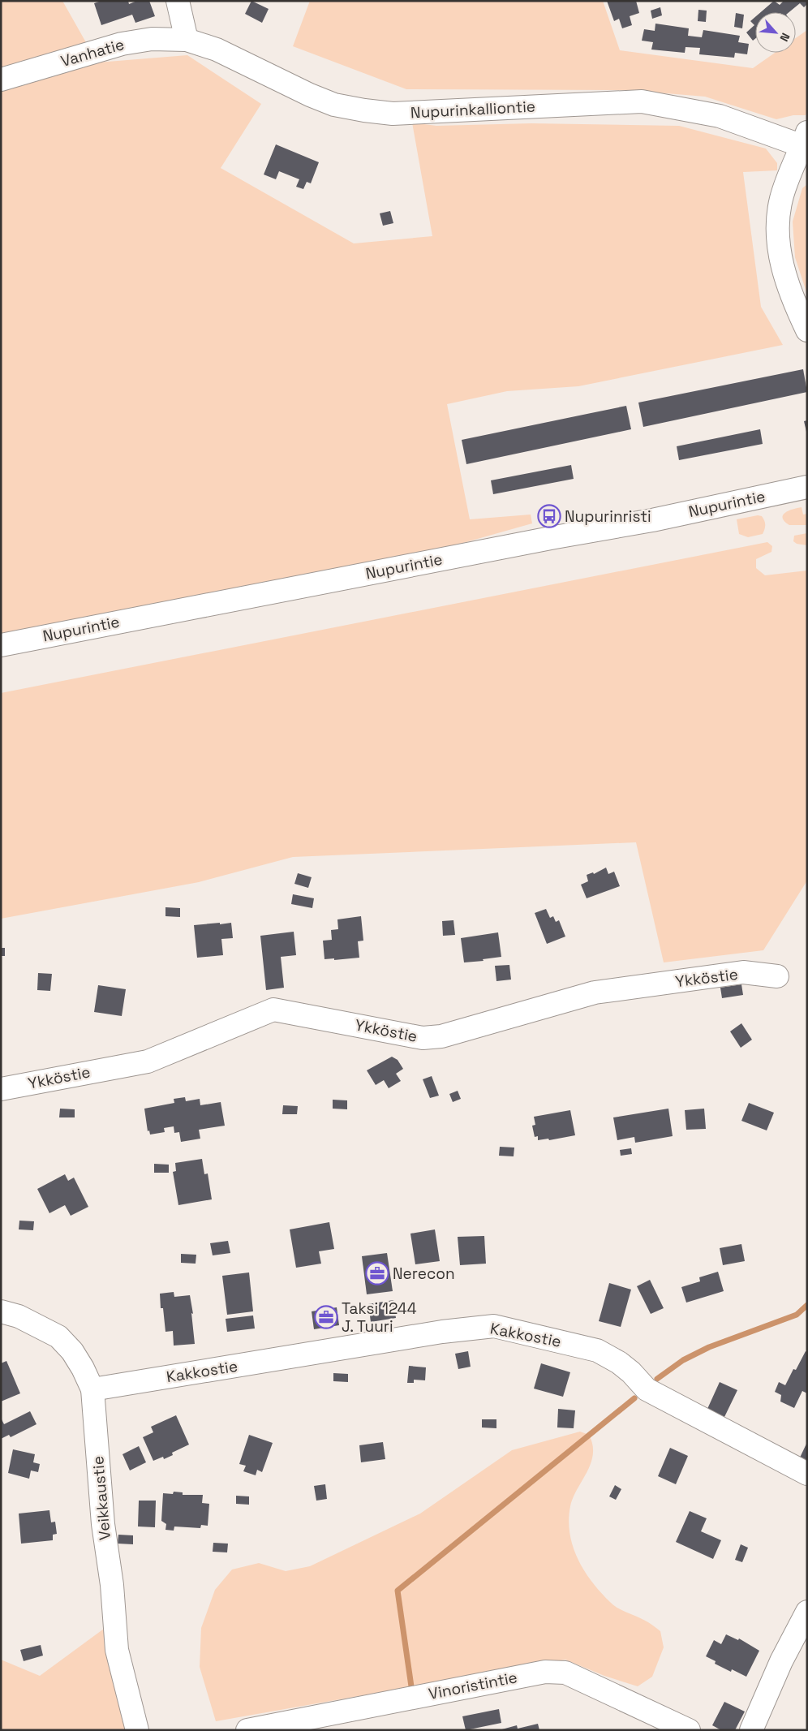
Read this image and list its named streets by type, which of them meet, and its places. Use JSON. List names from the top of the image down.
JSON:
{
  "streets": {
    "street": [
      "Vanhatie",
      "Nupurinkalliontie",
      "Nupurintie",
      "Ykköstie",
      "Kakkostie",
      "Veikkaustie",
      "Vinoristintie"
    ]
  },
  "crossings": [
    ["Vanhatie", "Nupurinkalliontie"],
    ["Kakkostie", "Veikkaustie"]
  ],
  "places": {
    "bus stop": ["Nupurinristi"],
    "office": ["Nerecon", "Taksi 1244 J. Tuuri"]
  },
  "north": "bottom right"
}
